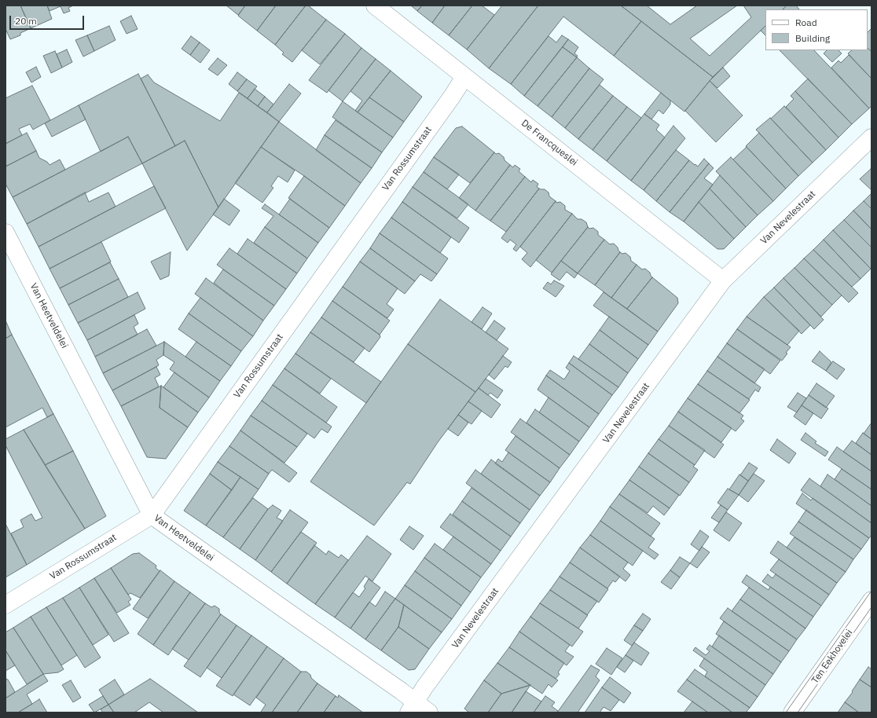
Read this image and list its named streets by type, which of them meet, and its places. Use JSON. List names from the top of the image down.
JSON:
{
  "streets": {
    "street": [
      "De Francqueslei",
      "Van Rossumstraat",
      "Van Nevelestraat",
      "Van Heetveldelei",
      "Ten Eekhovelei"
    ]
  },
  "crossings": [
    ["De Francqueslei", "Van Rossumstraat"],
    ["De Francqueslei", "Van Nevelestraat"],
    ["Van Rossumstraat", "Van Heetveldelei"],
    ["Van Nevelestraat", "Van Heetveldelei"]
  ],
  "legend": ["Road", "Building"],
  "scale_bar": "20 m"
}
